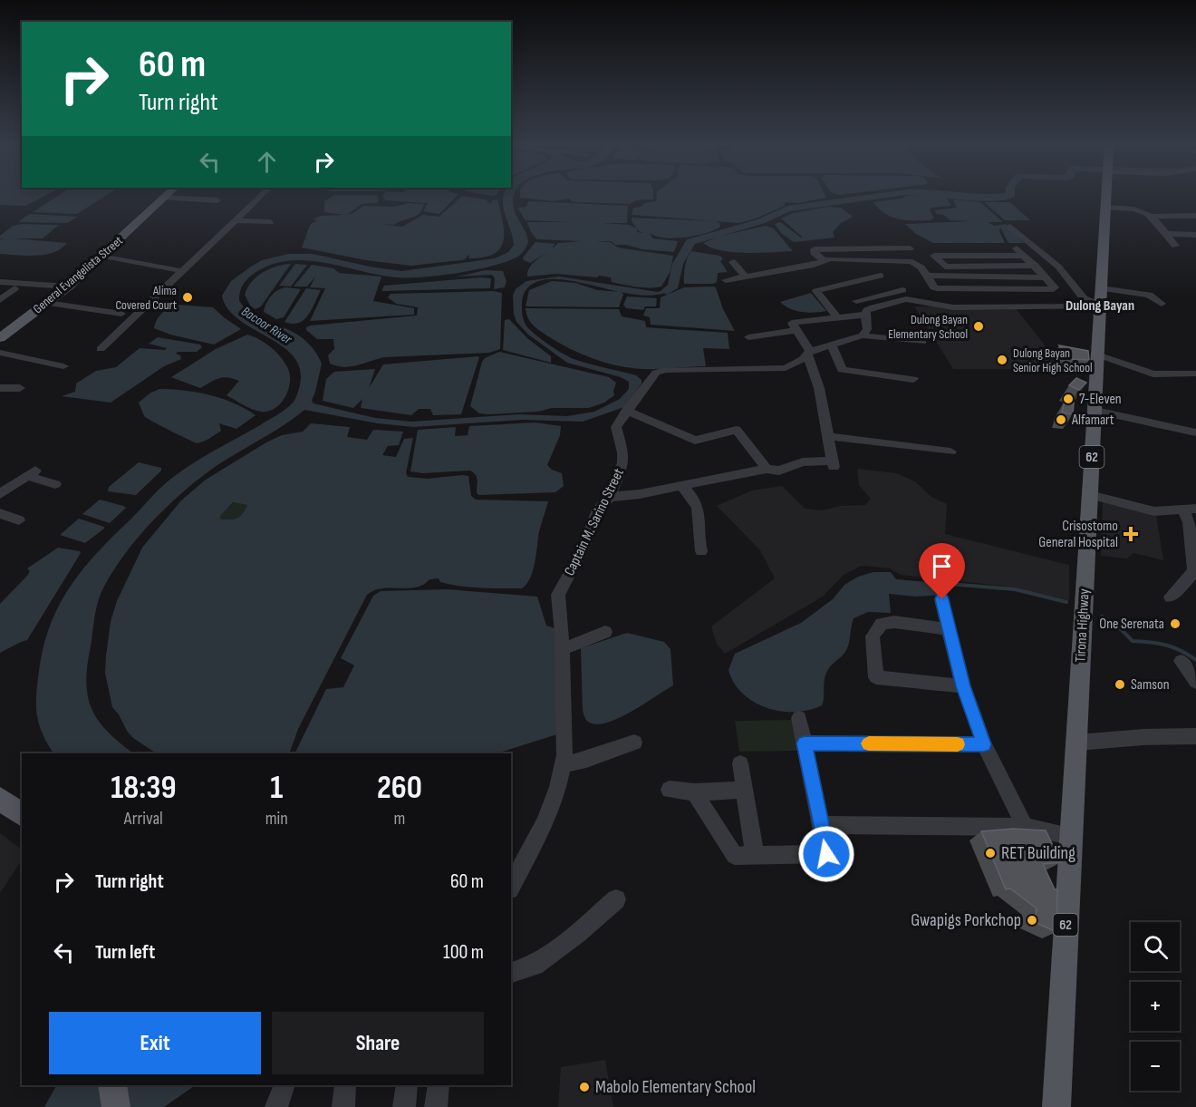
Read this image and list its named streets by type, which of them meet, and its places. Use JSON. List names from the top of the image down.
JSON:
{
  "streets": {
    "main road": ["General Evangelista Street", "62", "Tirona Highway"],
    "street": ["Captain M. Sarino Street"]
  },
  "districts": ["Dulong Bayan"],
  "water": ["Bacoor River"],
  "places": {
    "other": [
      "Alima Covered Court",
      "Dulong Bayan Elementary School",
      "Dulong Bayan Senior High School",
      "7-Eleven",
      "Alfamart",
      "One Serenata",
      "Samson",
      "RET Building",
      "Gwapigs Porkchop",
      "Mabolo Elementary School"
    ],
    "health": ["Crisostomo General Hospital"]
  },
  "page": {
    "turn": ["60 m", "Turn right"],
    "eta": [
      "18:39",
      "Arrival",
      "1",
      "min",
      "260",
      "m"
    ],
    "list": [
      {
        "name": "Turn right",
        "value": "60 m"
      },
      {
        "name": "Turn left",
        "value": "100 m"
      }
    ],
    "map_buttons": ["+", "−"],
    "buttons": ["Exit", "Share"]
  }
}
